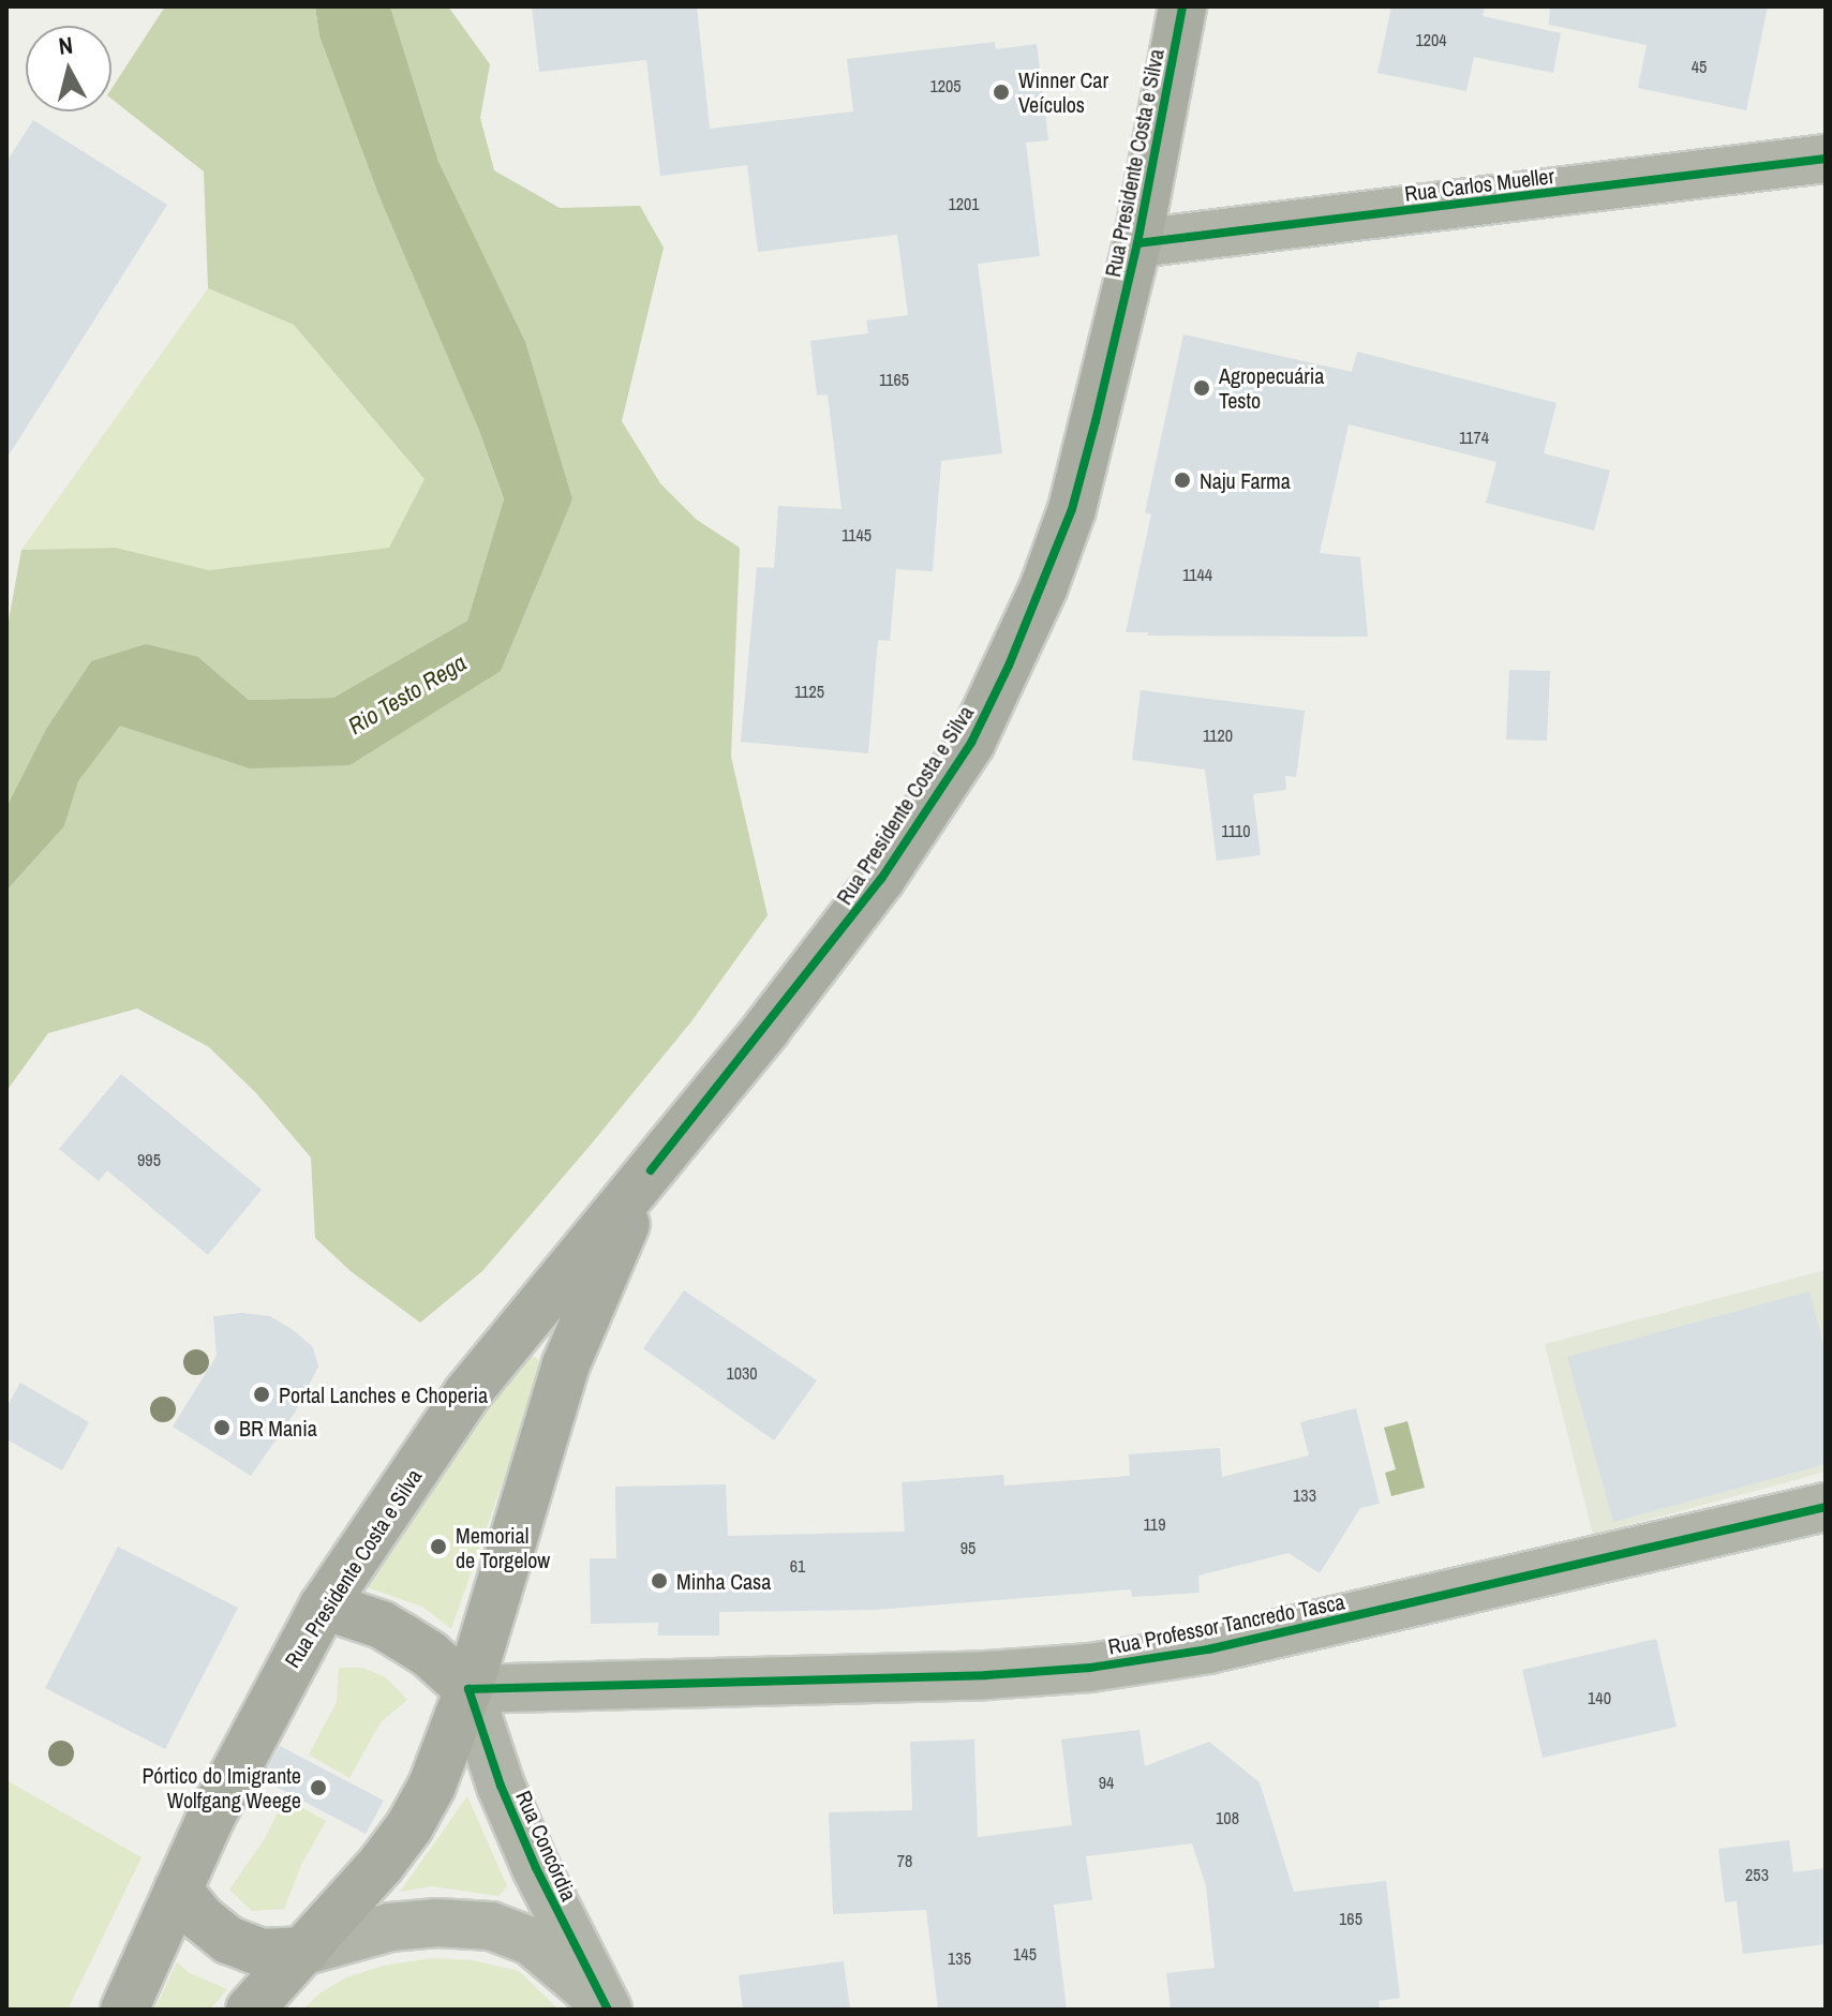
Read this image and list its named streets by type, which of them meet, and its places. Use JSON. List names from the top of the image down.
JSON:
{
  "streets": {
    "main road": ["Rua Presidente Costa e Silva"],
    "street": ["Rua Carlos Mueller", "Rua Professor Tancredo Tasca", "Rua Concórdia"]
  },
  "crossings": [
    ["Rua Presidente Costa e Silva", "Rua Carlos Mueller"],
    ["Rua Presidente Costa e Silva", "Rua Professor Tancredo Tasca"],
    ["Rua Presidente Costa e Silva", "Rua Concórdia"],
    ["Rua Professor Tancredo Tasca", "Rua Concórdia"]
  ],
  "water": ["Rio Testo Rega"],
  "places": [
    "Winner Car Veículos",
    "Agropecuária Testo",
    "Naju Farma",
    "Portal Lanches e Choperia",
    "BR Mania",
    "Memorial de Torgelow",
    "Minha Casa",
    "Pórtico do Imigrante Wolfgang Weege"
  ],
  "house_numbers": [
    "1204",
    "45",
    "1205",
    "1201",
    "1165",
    "1174",
    "1145",
    "1144",
    "1125",
    "1120",
    "1110",
    "995",
    "1030",
    "133",
    "119",
    "95",
    "61",
    "140",
    "94",
    "108",
    "78",
    "253",
    "165",
    "145",
    "135"
  ],
  "north": "top"
}
